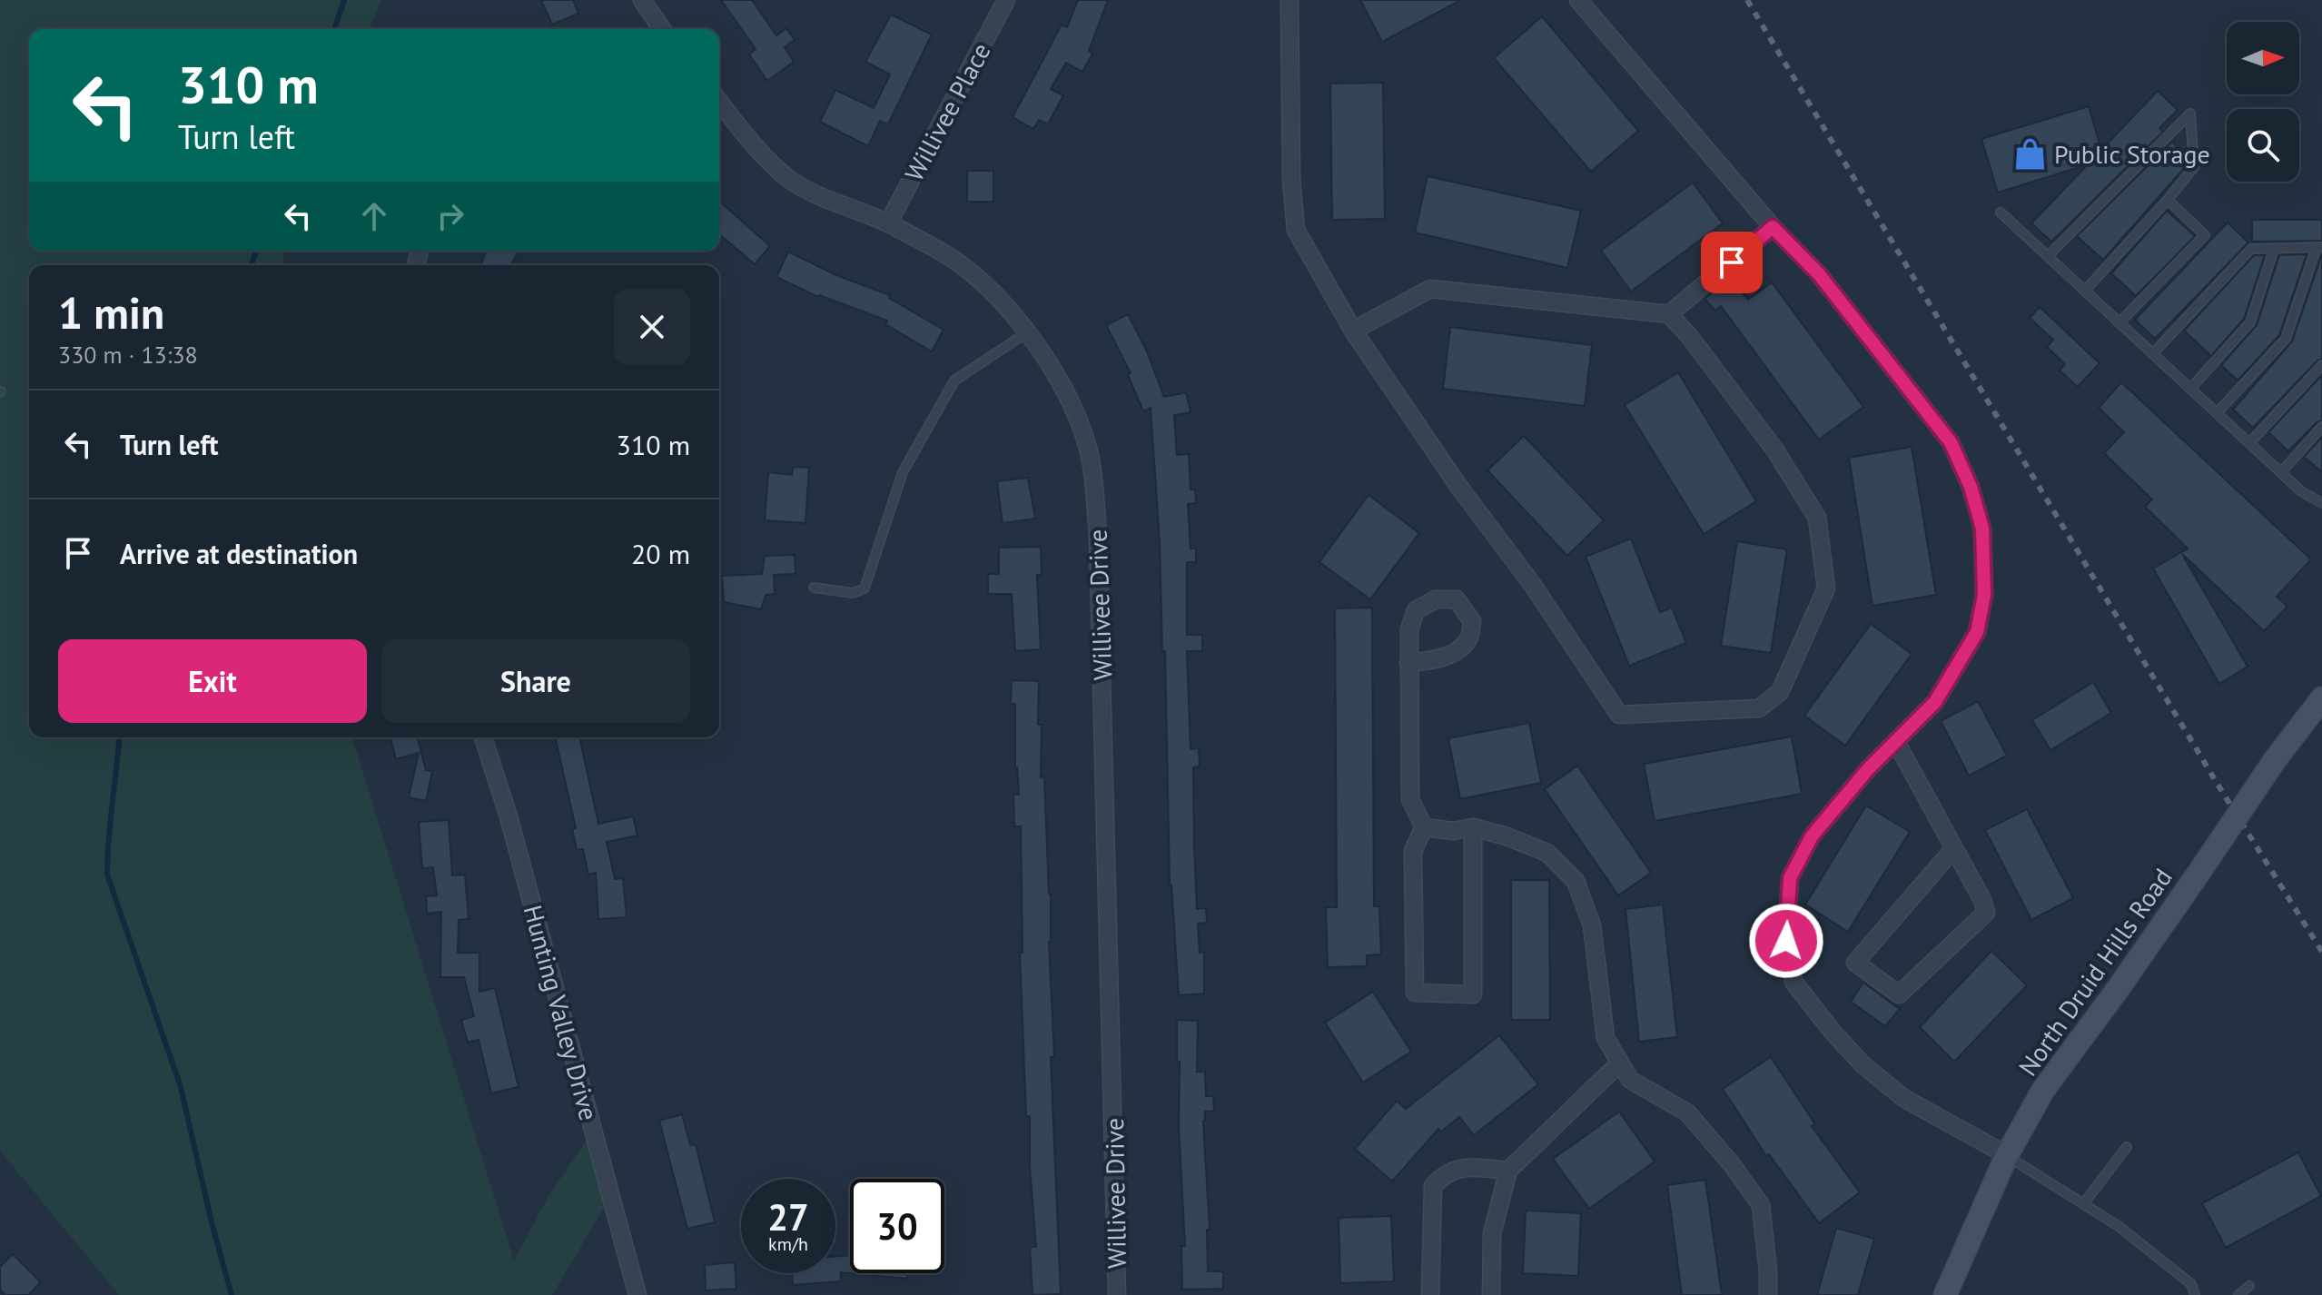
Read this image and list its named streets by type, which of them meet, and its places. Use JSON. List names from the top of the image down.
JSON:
{
  "streets": {
    "main road": ["North Druid Hills Road"],
    "street": ["Willivee Place", "Willivee Drive", "Hunting Valley Drive"]
  },
  "crossings": [
    ["Willivee Place", "Willivee Drive"]
  ],
  "places": {
    "shop": ["Public Storage"]
  },
  "north": "right",
  "page": {
    "turn": ["310 m", "Turn left"],
    "heading": ["1 min", "330 m · 13:38"],
    "list": [
      {
        "name": "Turn left",
        "value": "310 m"
      },
      {
        "name": "Arrive at destination",
        "value": "20 m"
      }
    ],
    "buttons": ["Exit", "Share"],
    "speed": "27 km/h",
    "limit": "30"
  }
}
